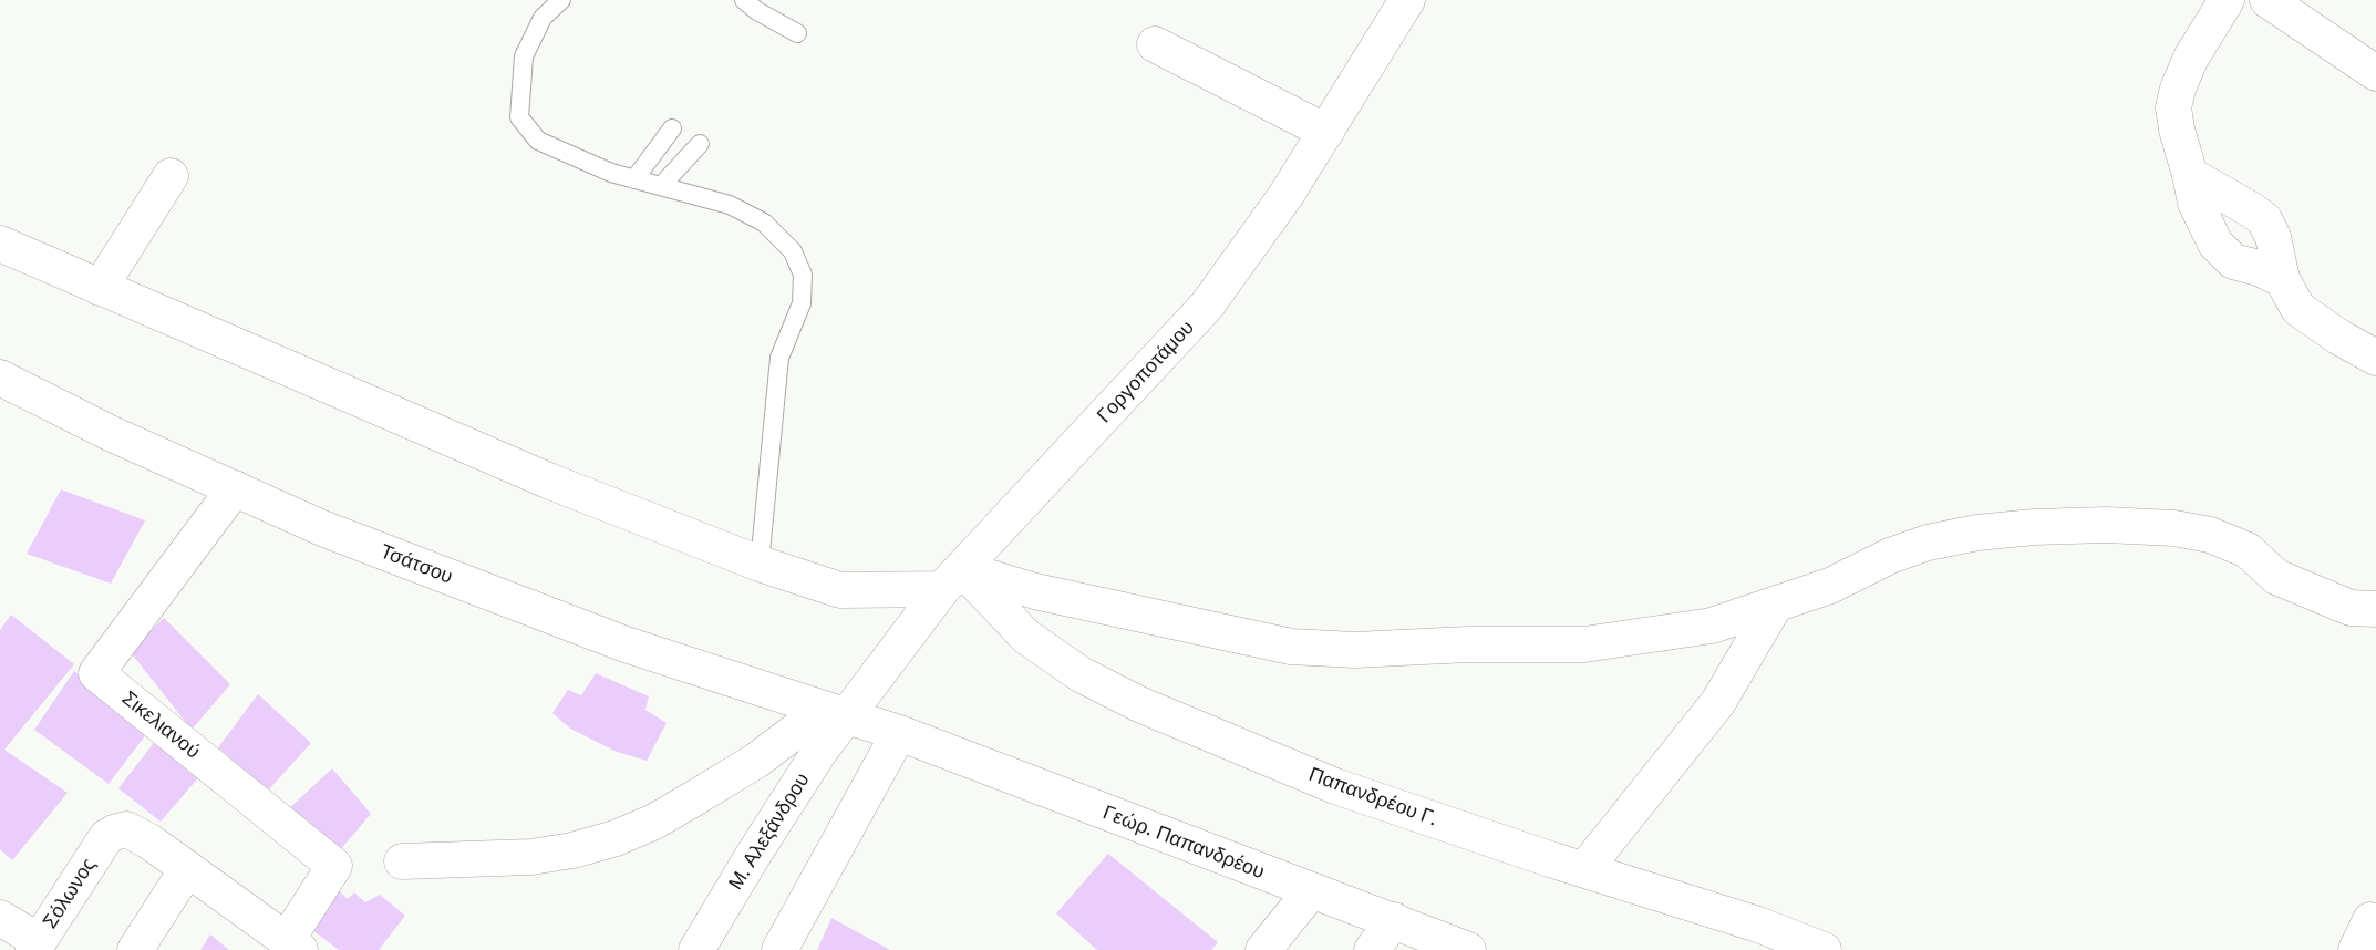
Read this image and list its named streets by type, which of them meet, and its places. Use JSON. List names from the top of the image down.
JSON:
{
  "streets": {
    "street": [
      "Γοργοποτάμου",
      "Τσάτσου",
      "Σικελιανού",
      "Παπανδρέου Γ.",
      "Μ. Αλεξάνδρου",
      "Γεώρ. Παπανδρέου",
      "Σόλωνος"
    ]
  },
  "crossings": [
    ["Γοργοποτάμου", "Τσάτσου"],
    ["Γοργοποτάμου", "Παπανδρέου Γ."],
    ["Γοργοποτάμου", "Μ. Αλεξάνδρου"],
    ["Τσάτσου", "Σικελιανού"],
    ["Τσάτσου", "Μ. Αλεξάνδρου"],
    ["Τσάτσου", "Γεώρ. Παπανδρέου"]
  ]
}
